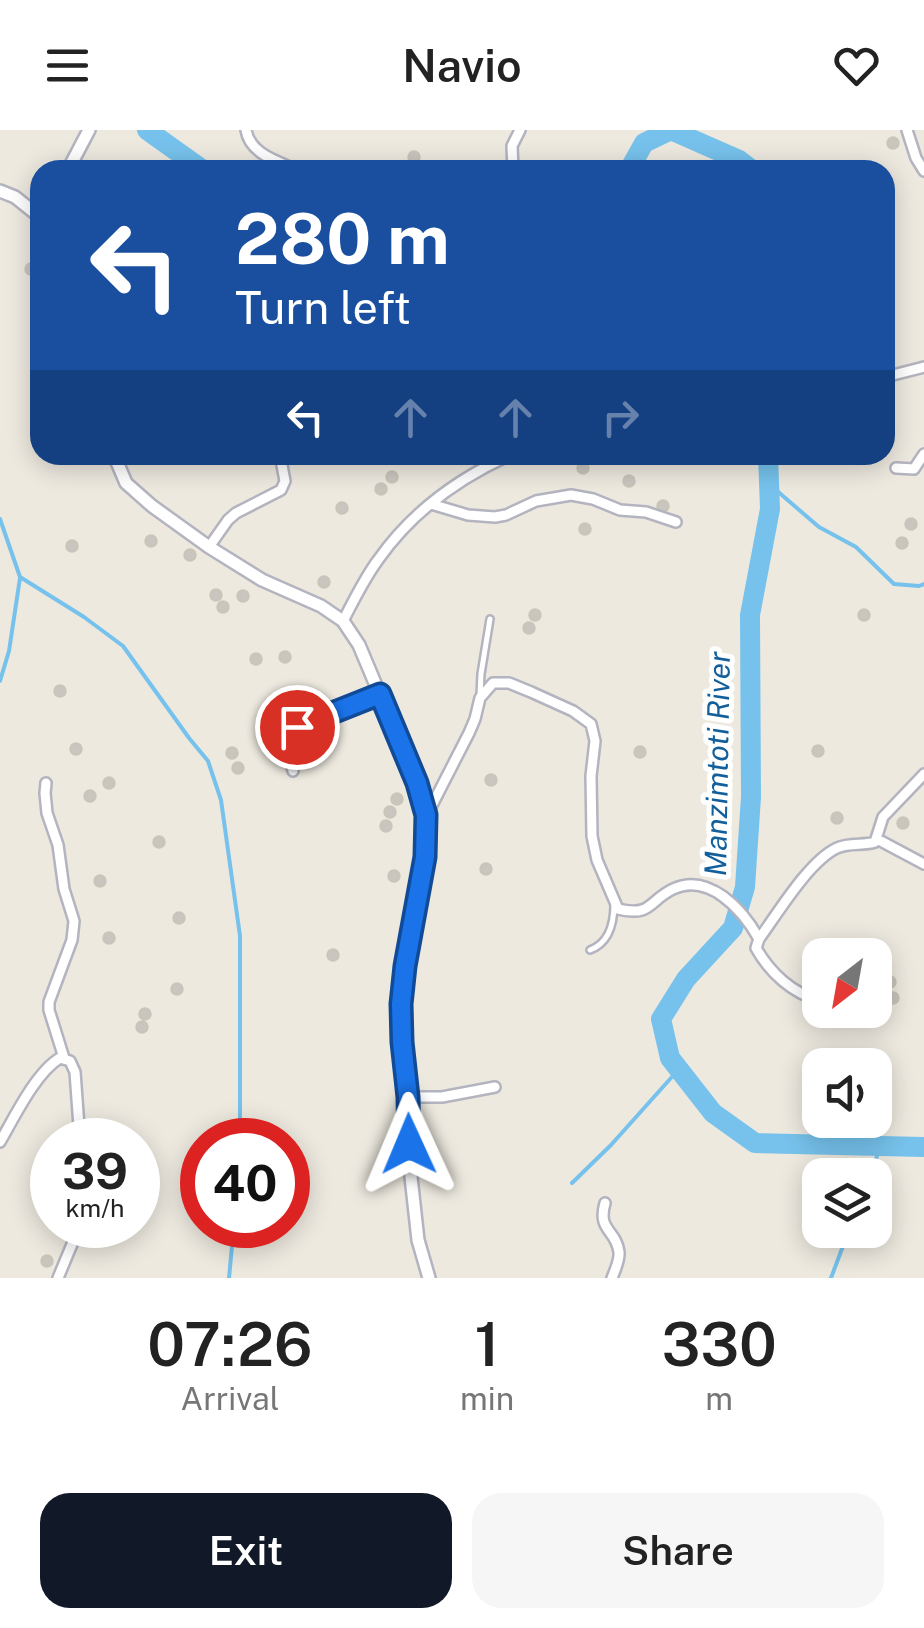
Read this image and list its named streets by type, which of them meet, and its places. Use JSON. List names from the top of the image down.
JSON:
{
  "water": ["Manzimtoti River"],
  "north": "bottom left",
  "page": {
    "header": "Navio",
    "turn": ["280 m", "Turn left"],
    "speed": "39 km/h",
    "limit": "40",
    "eta": [
      "07:26",
      "Arrival",
      "1",
      "min",
      "330",
      "m"
    ],
    "buttons": ["Exit", "Share"]
  }
}
